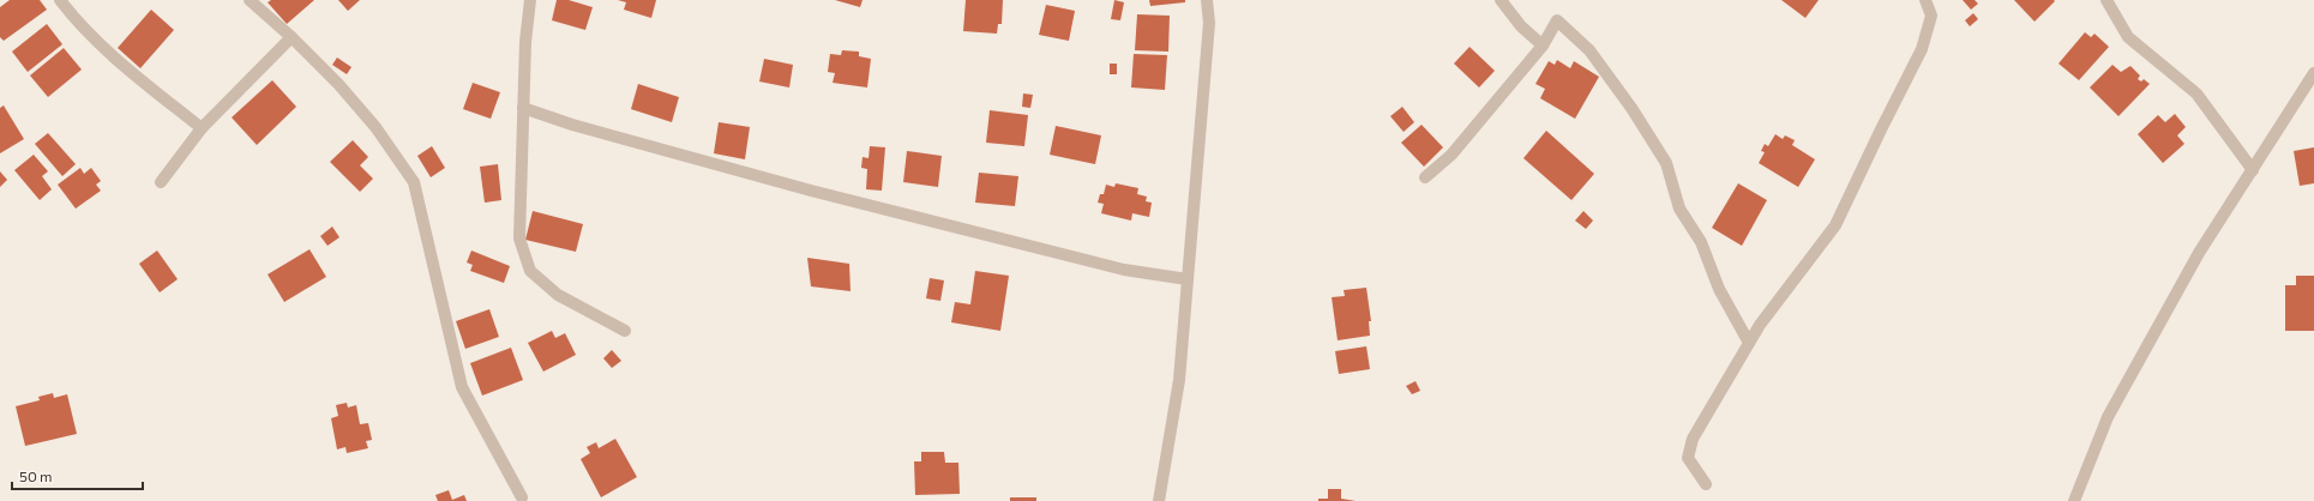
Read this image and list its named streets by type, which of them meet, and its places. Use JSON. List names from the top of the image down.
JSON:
{
  "scale_bar": "50 m"
}
